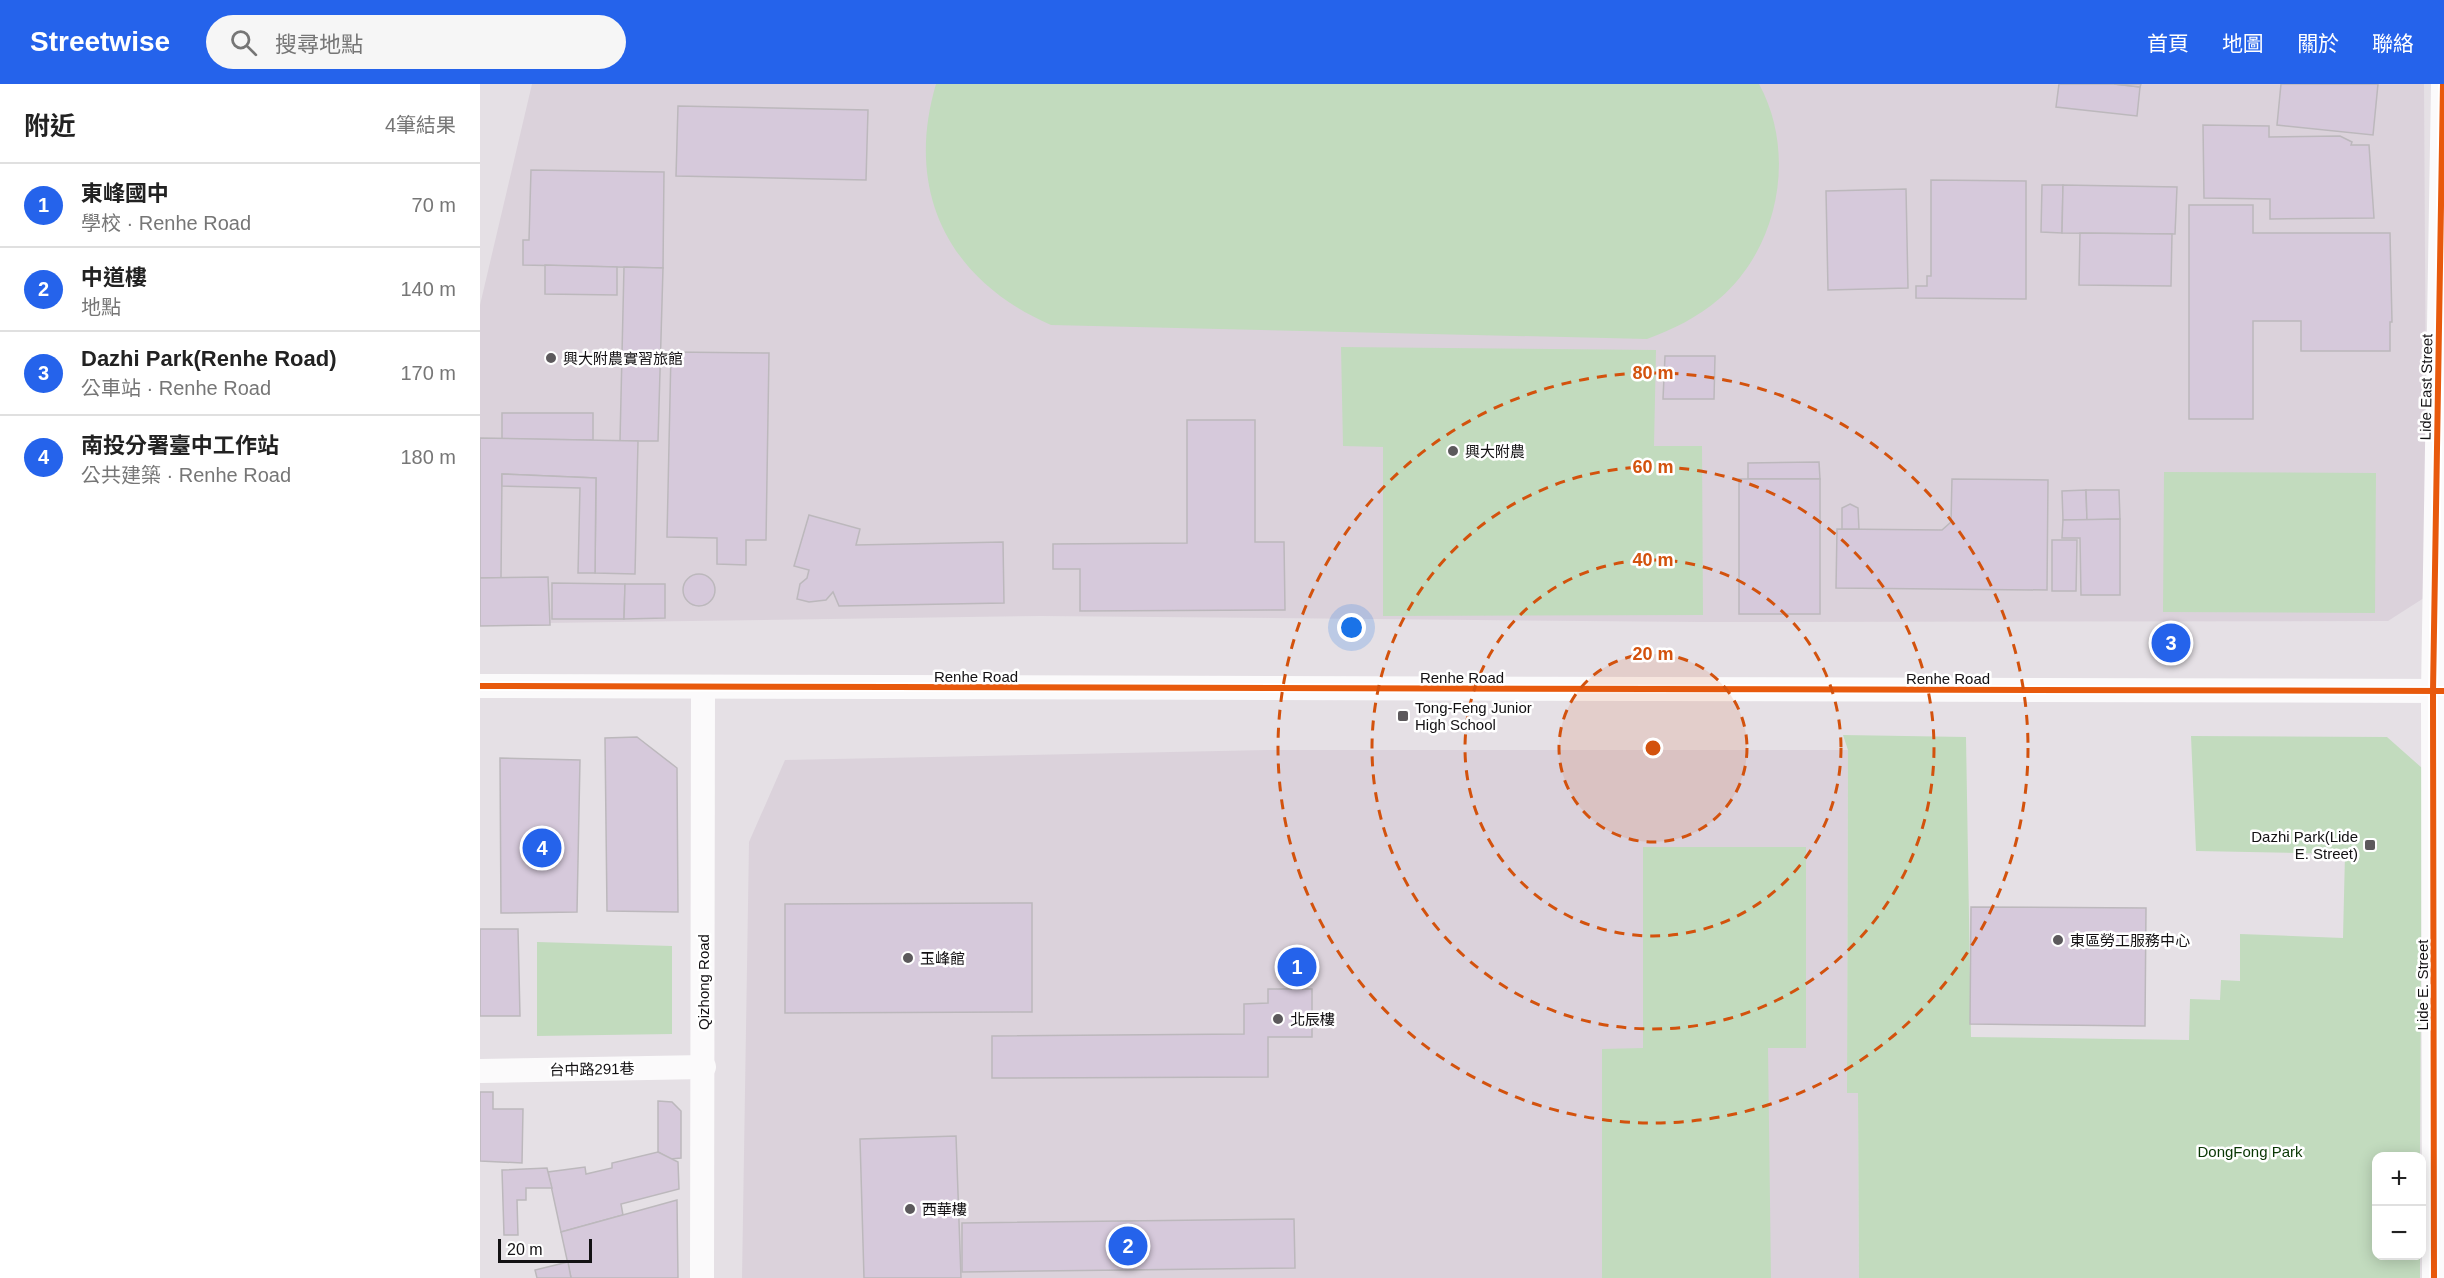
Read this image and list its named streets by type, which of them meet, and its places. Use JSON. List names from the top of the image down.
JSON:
{
  "streets": {
    "street": [
      "Lide East Street",
      "Renhe Road",
      "Qizhong Road",
      "Lide E. Street",
      "台中路291巷"
    ]
  },
  "crossings": [
    ["Lide East Street", "Renhe Road"],
    ["Lide East Street", "Lide E. Street"],
    ["Renhe Road", "Qizhong Road"],
    ["Renhe Road", "Lide E. Street"],
    ["Qizhong Road", "台中路291巷"]
  ],
  "parks": ["DongFong Park"],
  "places": {
    "other": [
      "興大附農實習旅館",
      "興大附農",
      "東區勞工服務中心",
      "玉峰館",
      "北辰樓",
      "西華樓"
    ],
    "transit": ["Tong-Feng Junior High School", "Dazhi Park(Lide E. Street)"]
  },
  "scale_bar": "20 m",
  "page": {
    "header": "Streetwise",
    "search": "搜尋地點",
    "nav": [
      "首頁",
      "地圖",
      "關於",
      "聯絡"
    ],
    "heading": ["附近", "4筆結果"],
    "list": [
      {
        "mark": "1",
        "name": "東峰國中",
        "note": "學校 · Renhe Road",
        "value": "70 m"
      },
      {
        "mark": "2",
        "name": "中道樓",
        "note": "地點",
        "value": "140 m"
      },
      {
        "mark": "3",
        "name": "Dazhi Park(Renhe Road)",
        "note": "公車站 · Renhe Road",
        "value": "170 m"
      },
      {
        "mark": "4",
        "name": "南投分署臺中工作站",
        "note": "公共建築 · Renhe Road",
        "value": "180 m"
      }
    ],
    "pins": [
      "3",
      "4",
      "1",
      "2"
    ],
    "map_buttons": ["+", "−"],
    "scale": "20 m"
  },
  "rings": [
    "80 m",
    "60 m",
    "40 m",
    "20 m"
  ]
}
